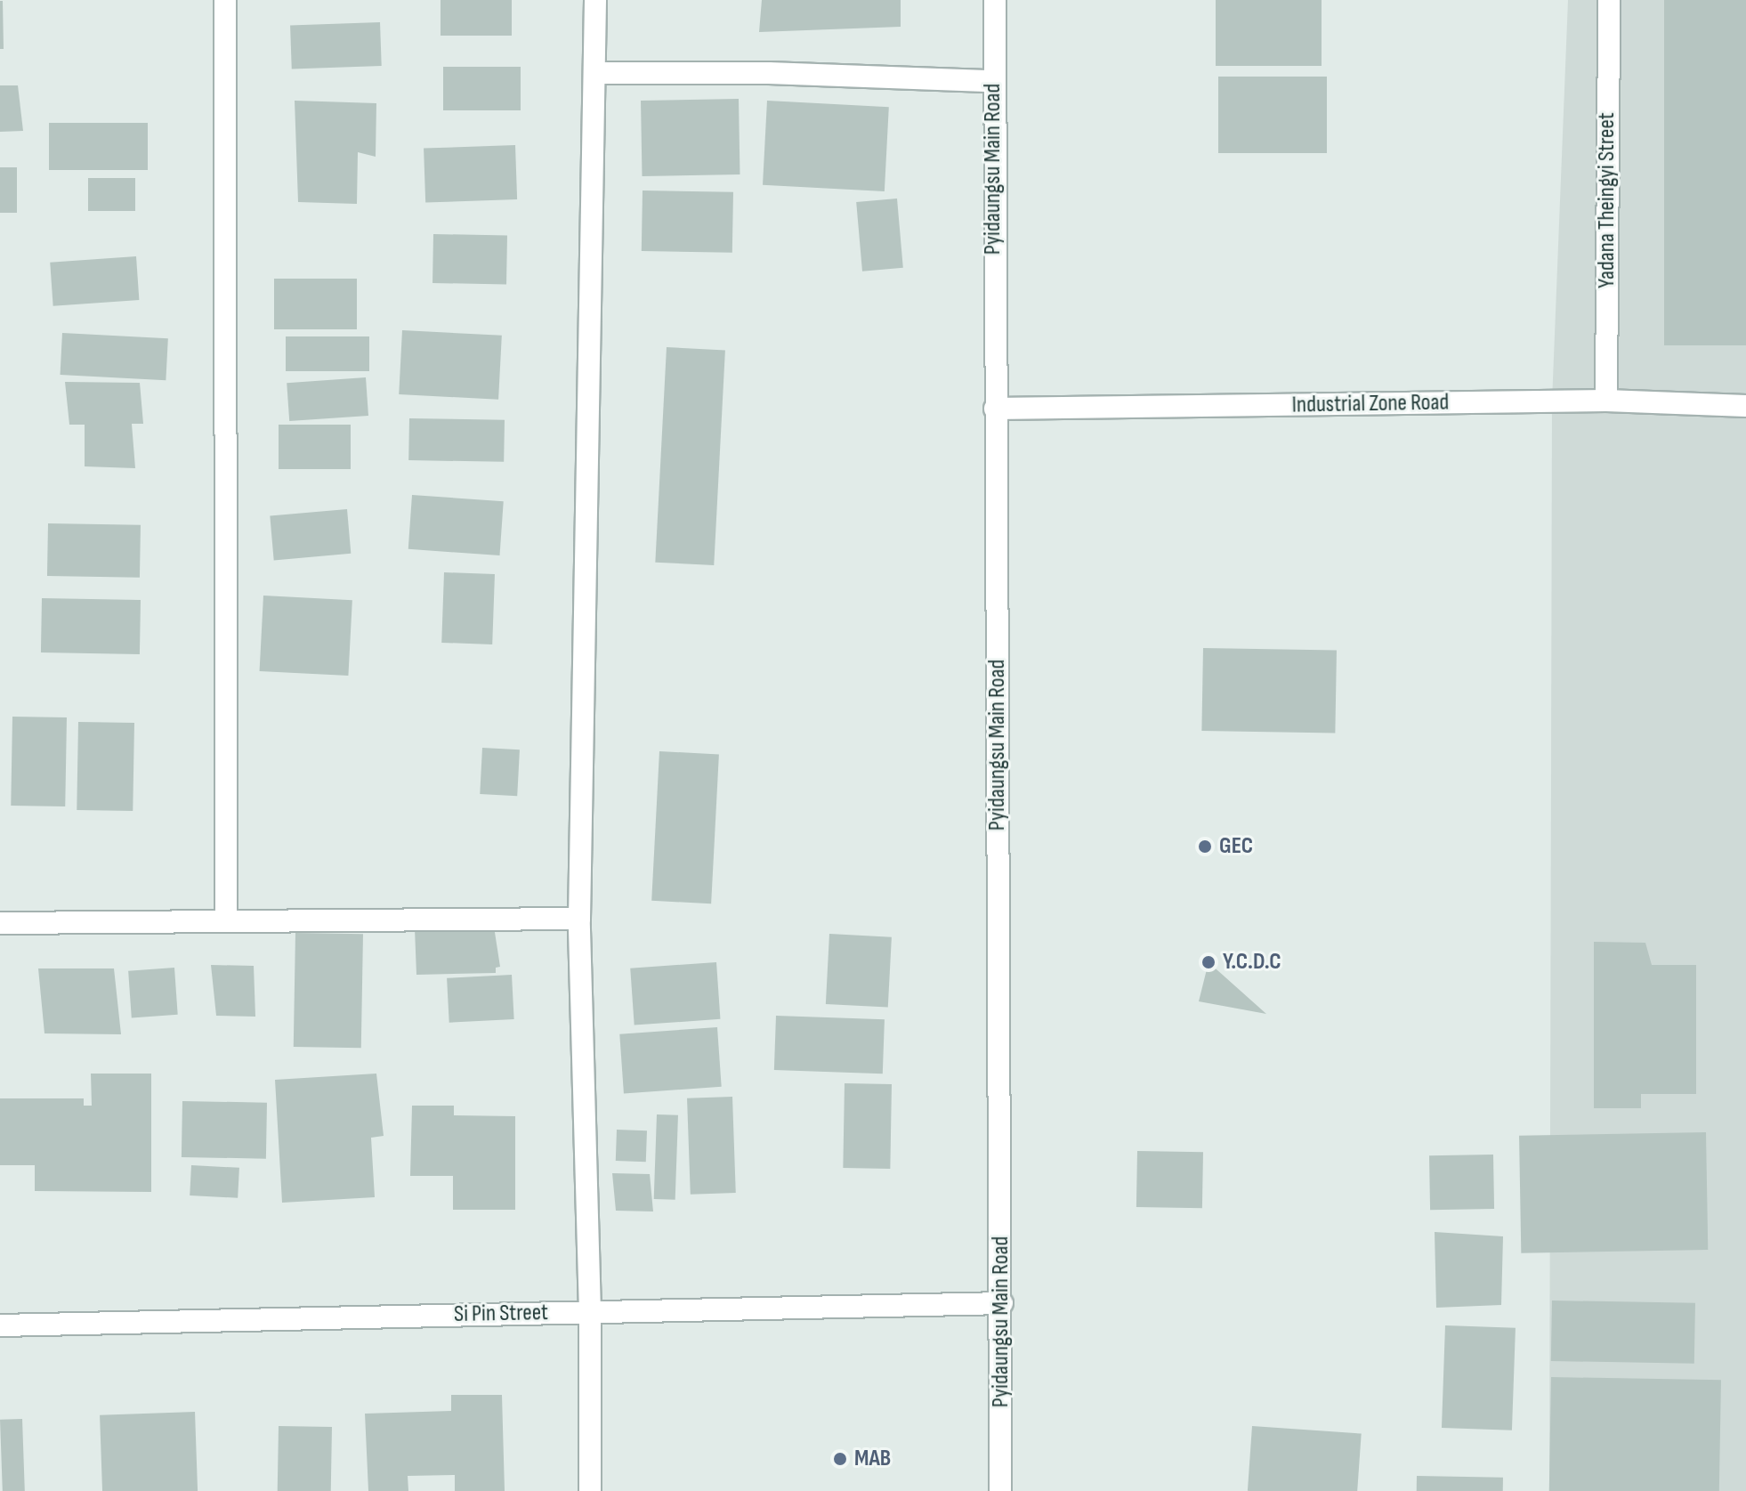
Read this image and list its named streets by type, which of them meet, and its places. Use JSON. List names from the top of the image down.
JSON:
{
  "streets": {
    "street": [
      "Pyidaungsu Main Road",
      "Yadana Theingyi Street",
      "Industrial Zone Road",
      "Si Pin Street"
    ]
  },
  "crossings": [
    ["Pyidaungsu Main Road", "Industrial Zone Road"],
    ["Pyidaungsu Main Road", "Si Pin Street"],
    ["Yadana Theingyi Street", "Industrial Zone Road"]
  ],
  "places": ["GEC", "Y.C.D.C", "MAB"]
}
